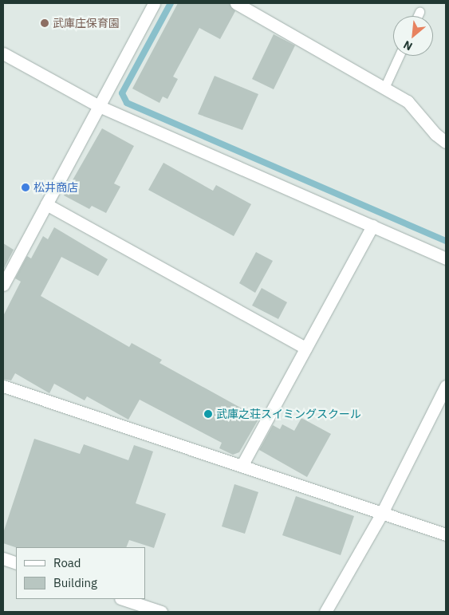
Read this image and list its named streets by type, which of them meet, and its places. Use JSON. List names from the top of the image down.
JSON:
{
  "places": ["武庫庄保育園", "松井商店", "武庫之荘スイミングスクール"],
  "legend": ["Road", "Building"],
  "north": "bottom left"
}
